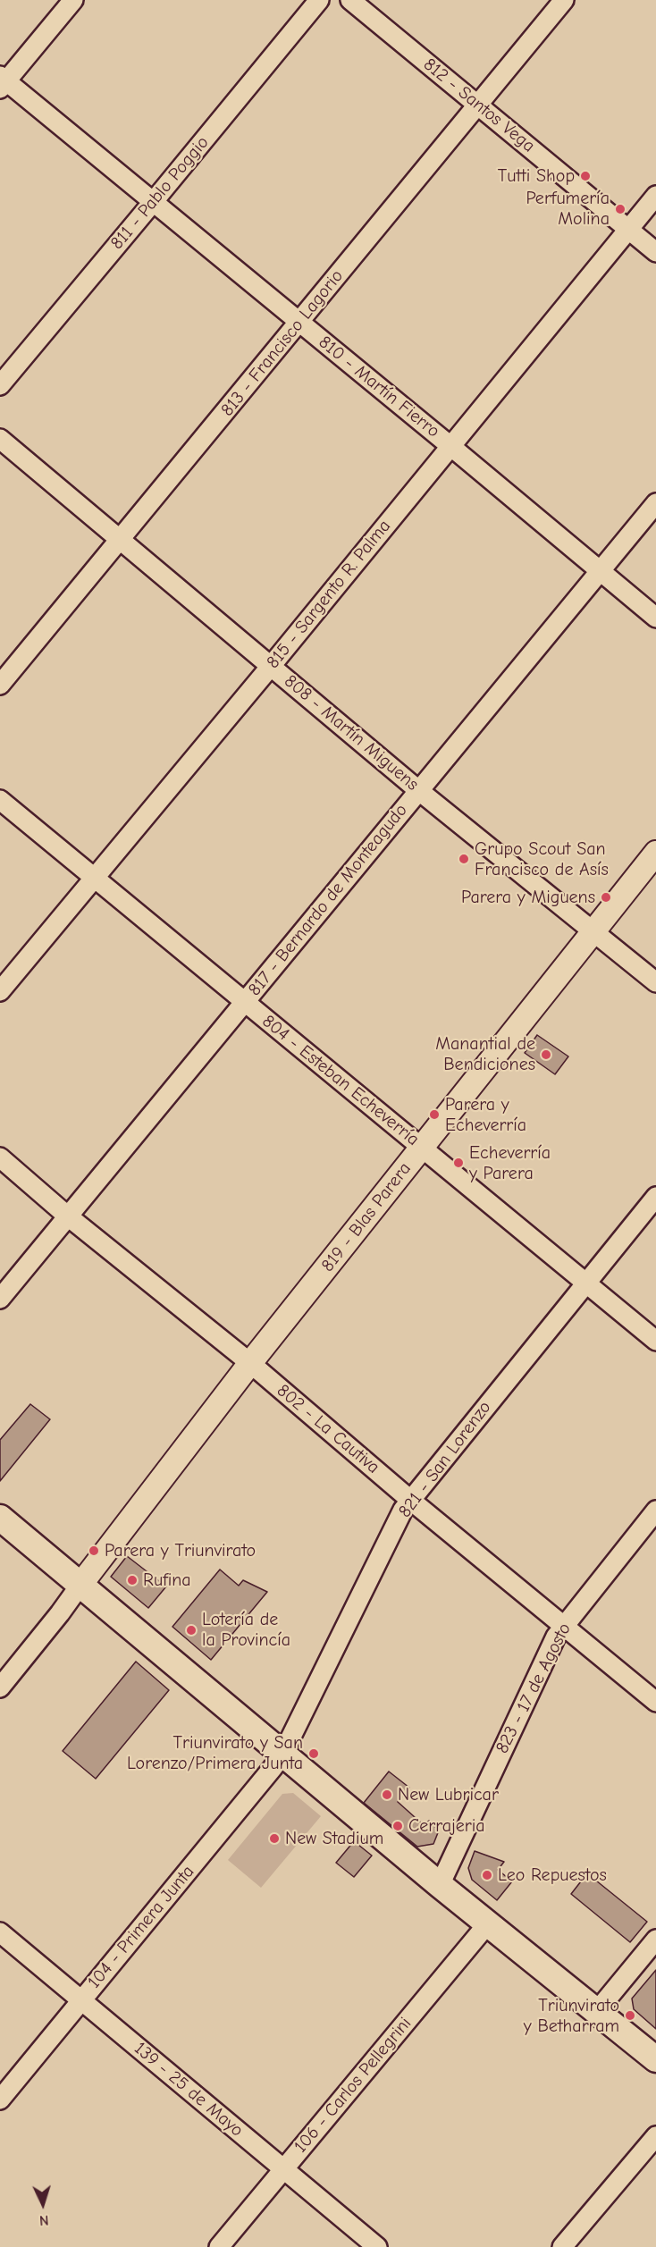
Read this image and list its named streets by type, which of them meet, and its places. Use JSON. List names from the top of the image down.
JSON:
{
  "streets": {
    "street": [
      "812 - Santos Vega",
      "811 - Pablo Poggio",
      "813 - Francisco Lagorio",
      "810 - Martín Fierro",
      "815 - Sargento R. Palma",
      "808 - Martín Miguens",
      "817 - Bernardo de Monteagudo",
      "804 - Esteban Echeverría",
      "819 - Blas Parera",
      "802 - La Cautiva",
      "821 - San Lorenzo",
      "823 - 17 de Agosto",
      "104 - Primera Junta",
      "106 - Carlos Pellegrini",
      "139 - 25 de Mayo"
    ]
  },
  "crossings": [
    ["812 - Santos Vega", "813 - Francisco Lagorio"],
    ["812 - Santos Vega", "815 - Sargento R. Palma"],
    ["811 - Pablo Poggio", "810 - Martín Fierro"],
    ["813 - Francisco Lagorio", "810 - Martín Fierro"],
    ["813 - Francisco Lagorio", "808 - Martín Miguens"],
    ["810 - Martín Fierro", "815 - Sargento R. Palma"],
    ["810 - Martín Fierro", "817 - Bernardo de Monteagudo"],
    ["815 - Sargento R. Palma", "808 - Martín Miguens"],
    ["815 - Sargento R. Palma", "804 - Esteban Echeverría"],
    ["808 - Martín Miguens", "817 - Bernardo de Monteagudo"],
    ["808 - Martín Miguens", "819 - Blas Parera"],
    ["817 - Bernardo de Monteagudo", "804 - Esteban Echeverría"],
    ["817 - Bernardo de Monteagudo", "802 - La Cautiva"],
    ["804 - Esteban Echeverría", "819 - Blas Parera"],
    ["804 - Esteban Echeverría", "821 - San Lorenzo"],
    ["819 - Blas Parera", "802 - La Cautiva"],
    ["802 - La Cautiva", "821 - San Lorenzo"],
    ["802 - La Cautiva", "823 - 17 de Agosto"],
    ["821 - San Lorenzo", "104 - Primera Junta"],
    ["104 - Primera Junta", "139 - 25 de Mayo"],
    ["106 - Carlos Pellegrini", "139 - 25 de Mayo"]
  ],
  "places": [
    "Tutti Shop",
    "Perfumería Molina",
    "Grupo Scout San Francisco de Asís",
    "Parera y Miguens",
    "Manantial de Bendiciones",
    "Parera y Echeverría",
    "Echeverría y Parera",
    "Parera y Triunvirato",
    "Rufina",
    "Lotería de la Provincía",
    "Triunvirato y San Lorenzo/Primera Junta",
    "New Lubricar",
    "Cerrajeria",
    "New Stadium",
    "Leo Repuestos",
    "Triunvirato y Betharram"
  ],
  "north": "bottom"
}
